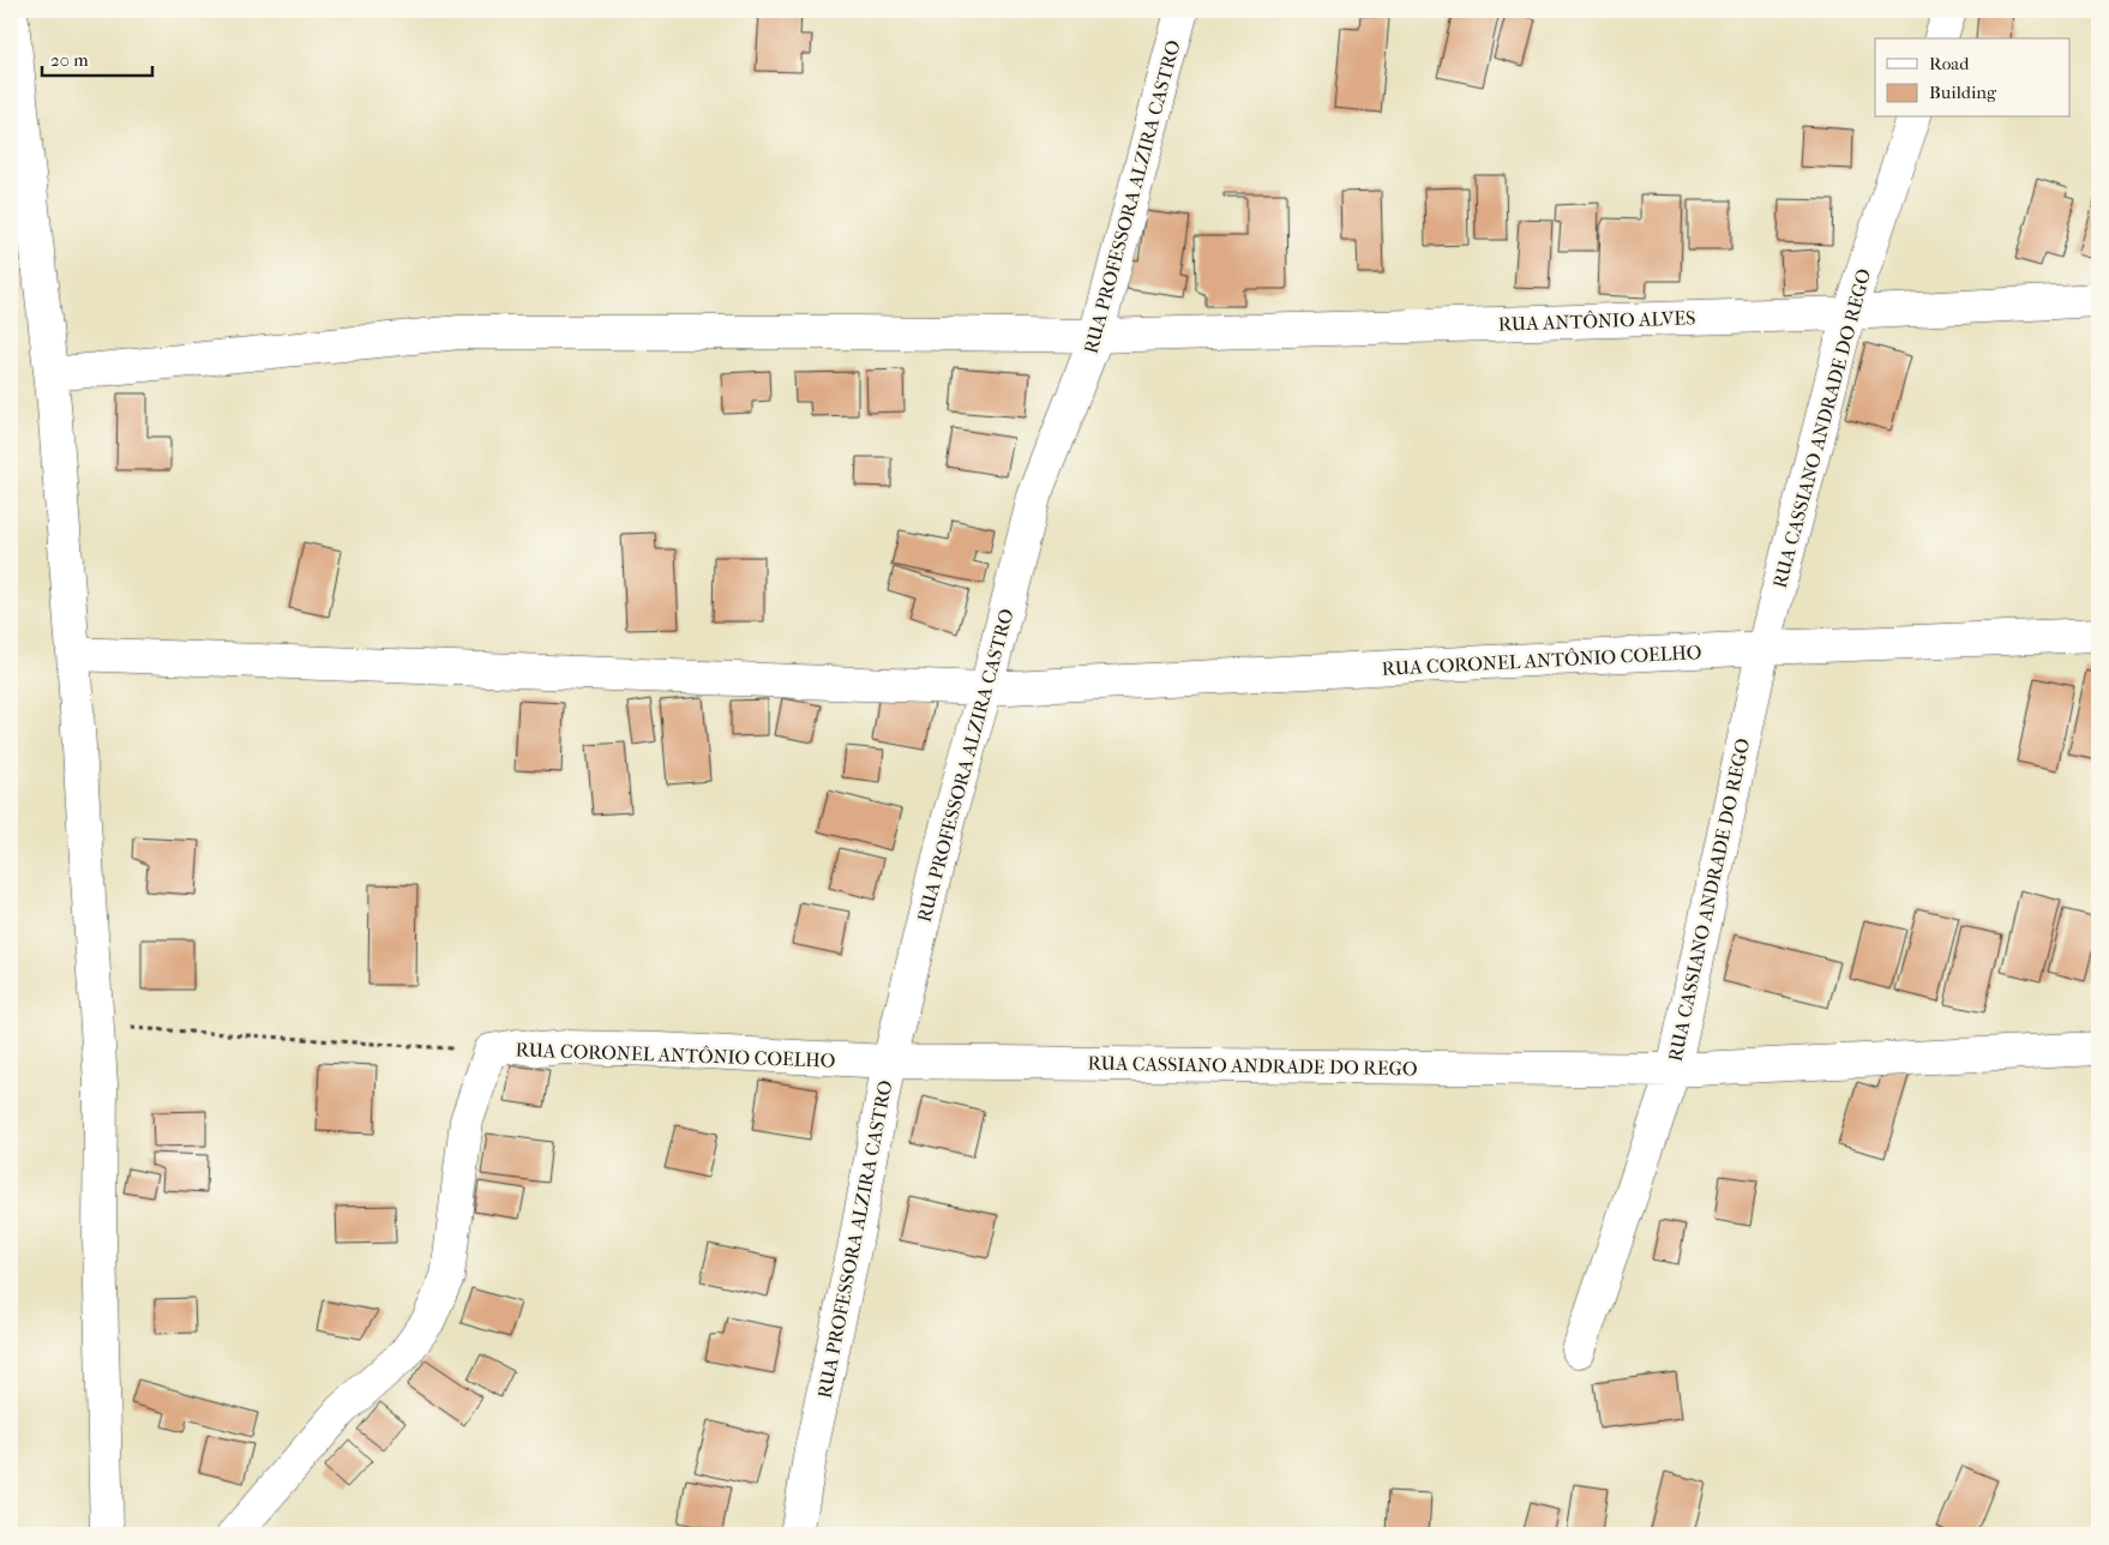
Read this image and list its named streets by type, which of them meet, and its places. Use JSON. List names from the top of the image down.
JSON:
{
  "streets": {
    "street": [
      "RUA PROFESSORA ALZIRA CASTRO",
      "RUA ANTÔNIO ALVES",
      "RUA CASSIANO ANDRADE DO REGO",
      "RUA CORONEL ANTÔNIO COELHO"
    ]
  },
  "crossings": [
    ["RUA PROFESSORA ALZIRA CASTRO", "RUA ANTÔNIO ALVES"],
    ["RUA PROFESSORA ALZIRA CASTRO", "RUA CASSIANO ANDRADE DO REGO"],
    ["RUA PROFESSORA ALZIRA CASTRO", "RUA CORONEL ANTÔNIO COELHO"],
    ["RUA ANTÔNIO ALVES", "RUA CASSIANO ANDRADE DO REGO"],
    ["RUA CASSIANO ANDRADE DO REGO", "RUA CORONEL ANTÔNIO COELHO"]
  ],
  "legend": ["Road", "Building"],
  "scale_bar": "20 m"
}
